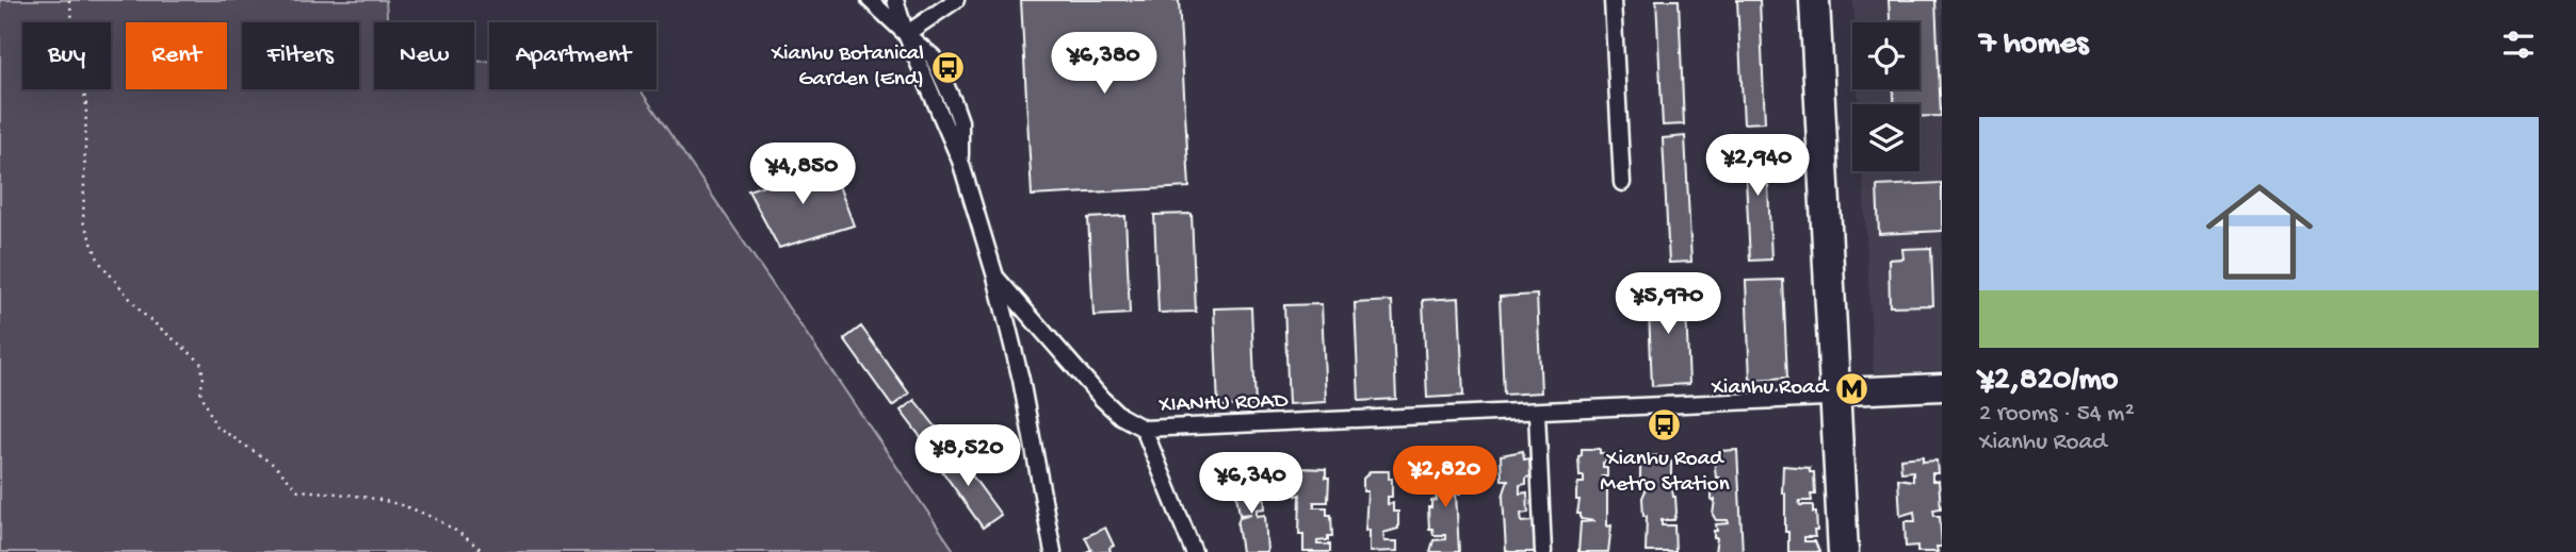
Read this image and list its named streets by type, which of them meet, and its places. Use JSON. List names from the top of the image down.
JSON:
{
  "streets": {
    "street": ["XIANHU ROAD"]
  },
  "places": {
    "bus stop": ["Xianhu Botanical Garden (End)", "Xianhu Road Metro Station"],
    "metro station": ["Xianhu Road"]
  },
  "page": {
    "heading": "7 homes",
    "chip": [
      "Buy",
      "Rent",
      "Filters",
      "New",
      "Apartment"
    ],
    "price": [
      "¥6,380",
      "¥2,940",
      "¥4,850",
      "¥5,970",
      "¥8,520",
      "¥2,820",
      "¥6,340"
    ],
    "list": [
      {
        "name": "¥2,820/mo",
        "note": "2 rooms · 54 m² · Xianhu Road"
      }
    ]
  }
}
